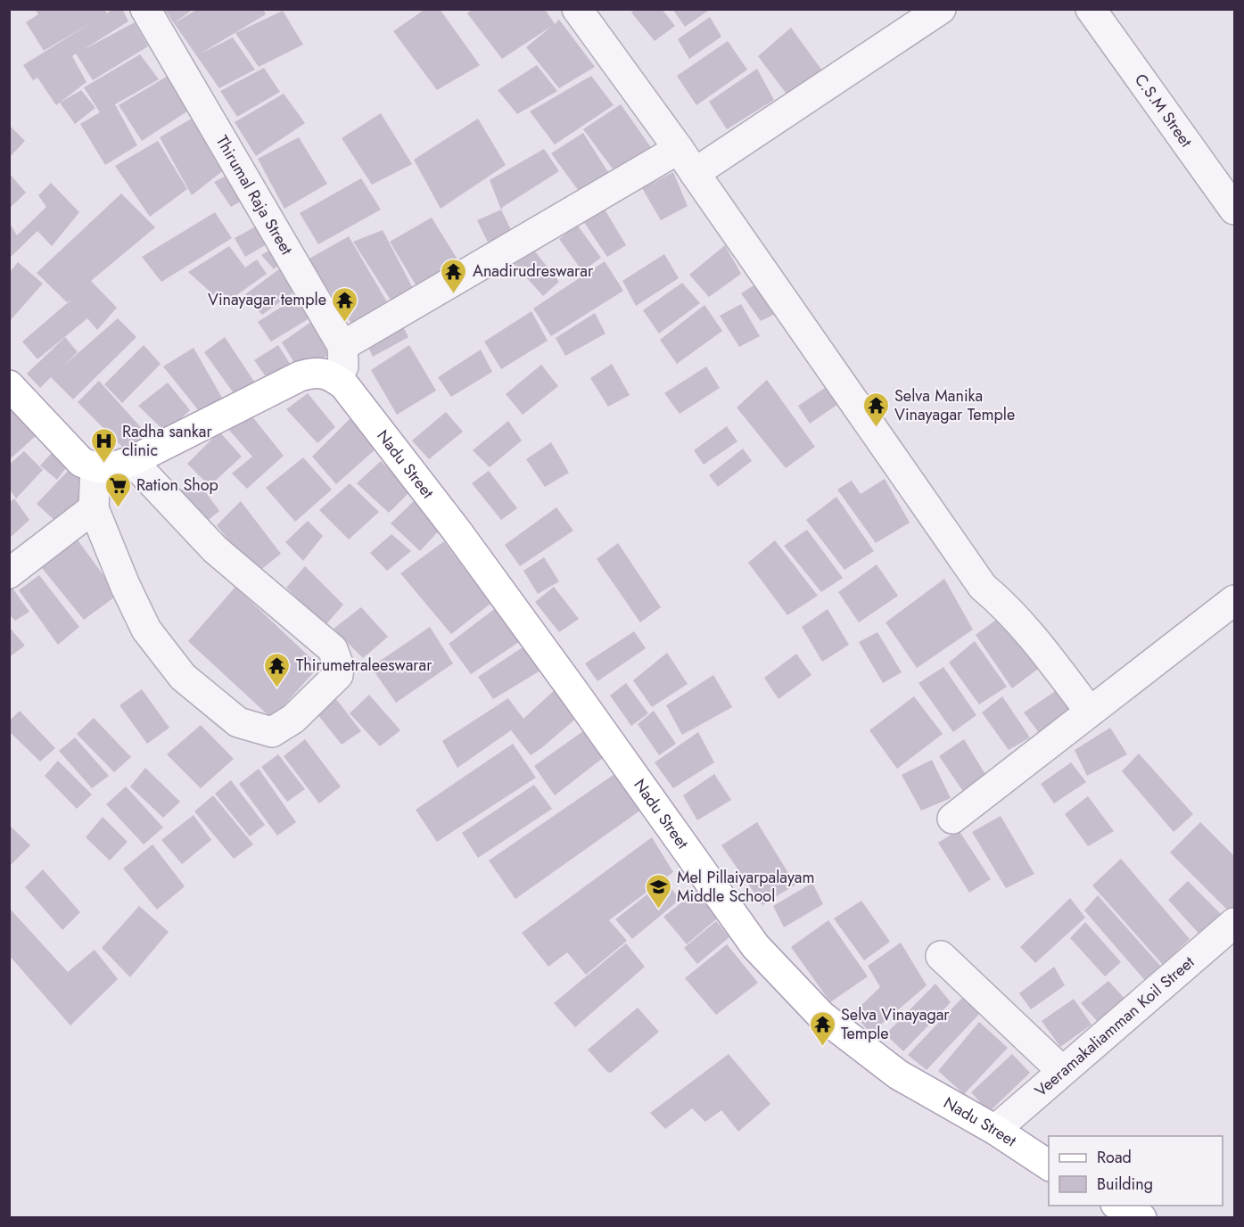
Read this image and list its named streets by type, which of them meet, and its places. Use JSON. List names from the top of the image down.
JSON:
{
  "streets": {
    "main road": ["Nadu Street"],
    "street": ["C.S.M Street", "Thirumal Raja Street", "Veeramakaliamman Koil Street"]
  },
  "crossings": [
    ["Thirumal Raja Street", "Nadu Street"],
    ["Nadu Street", "Veeramakaliamman Koil Street"]
  ],
  "places": {
    "temple": [
      "Anadirudreswarar",
      "Vinayagar temple",
      "Selva Manika Vinayagar Temple",
      "Thirumetraleeswarar",
      "Selva Vinayagar Temple"
    ],
    "hospital": ["Radha sankar clinic"],
    "supermarket": ["Ration Shop"],
    "school or university": ["Mel Pillaiyarpalayam Middle School"]
  },
  "legend": ["Road", "Building"]
}
